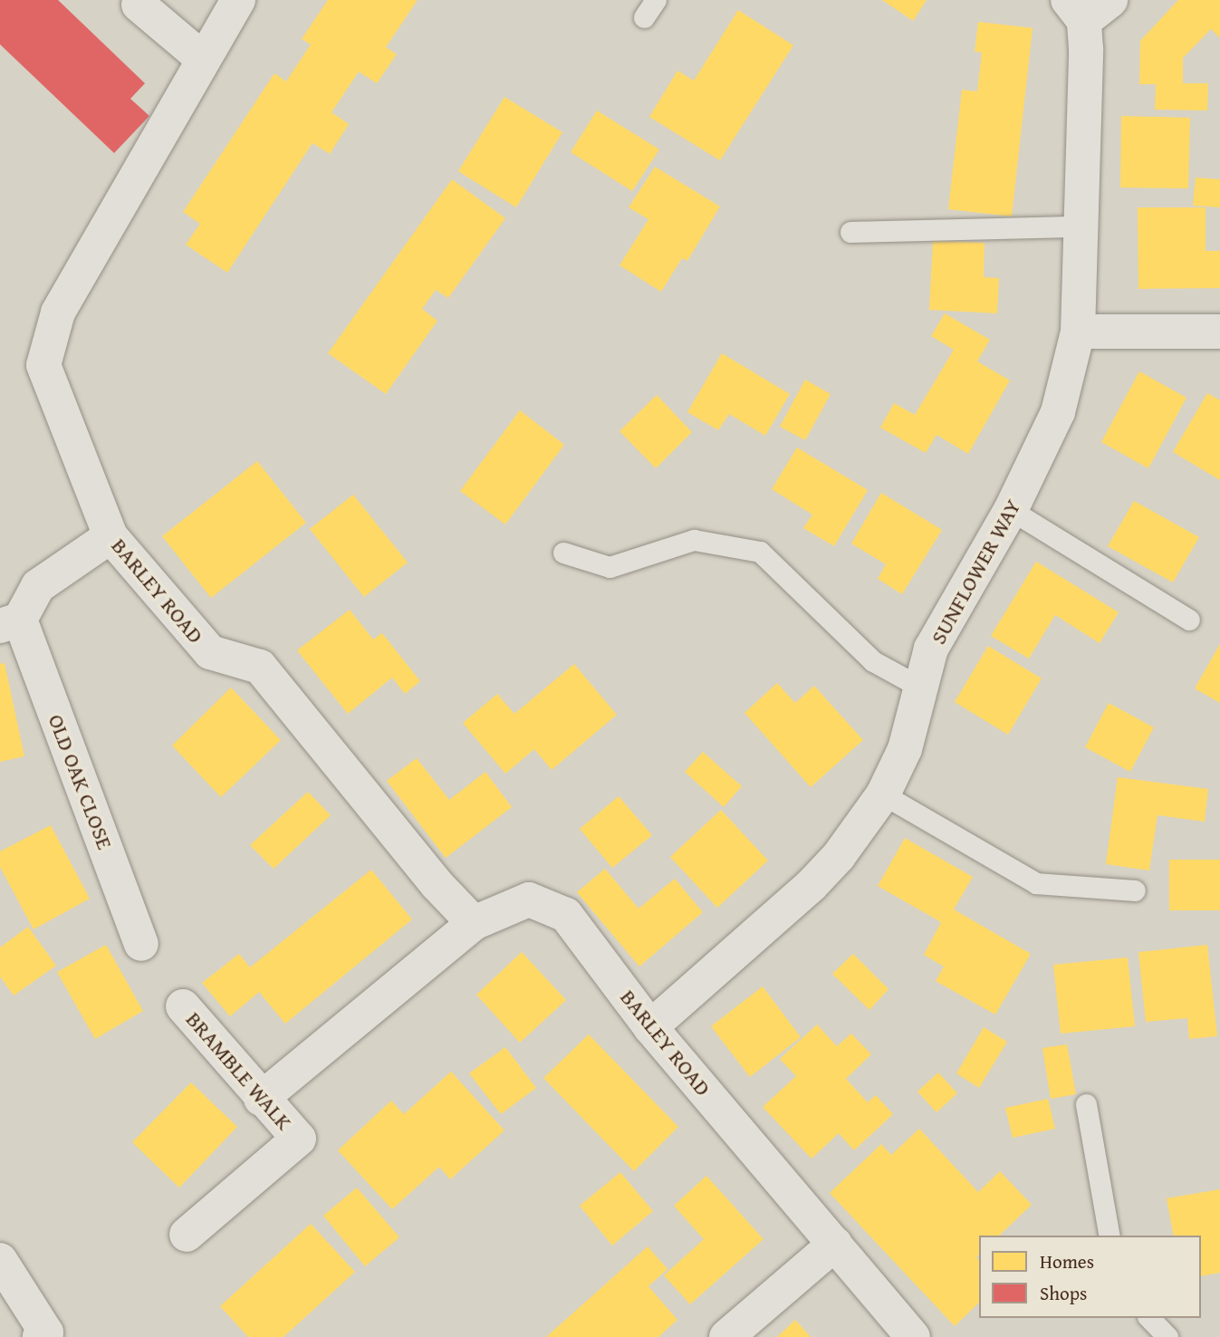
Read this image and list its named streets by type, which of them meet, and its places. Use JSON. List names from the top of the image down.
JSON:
{
  "streets": {
    "street": [
      "SUNFLOWER WAY",
      "BARLEY ROAD",
      "OLD OAK CLOSE",
      "BRAMBLE WALK"
    ]
  },
  "crossings": [
    ["SUNFLOWER WAY", "BARLEY ROAD"],
    ["BARLEY ROAD", "OLD OAK CLOSE"],
    ["BARLEY ROAD", "BRAMBLE WALK"]
  ],
  "legend": ["Homes", "Shops"]
}
